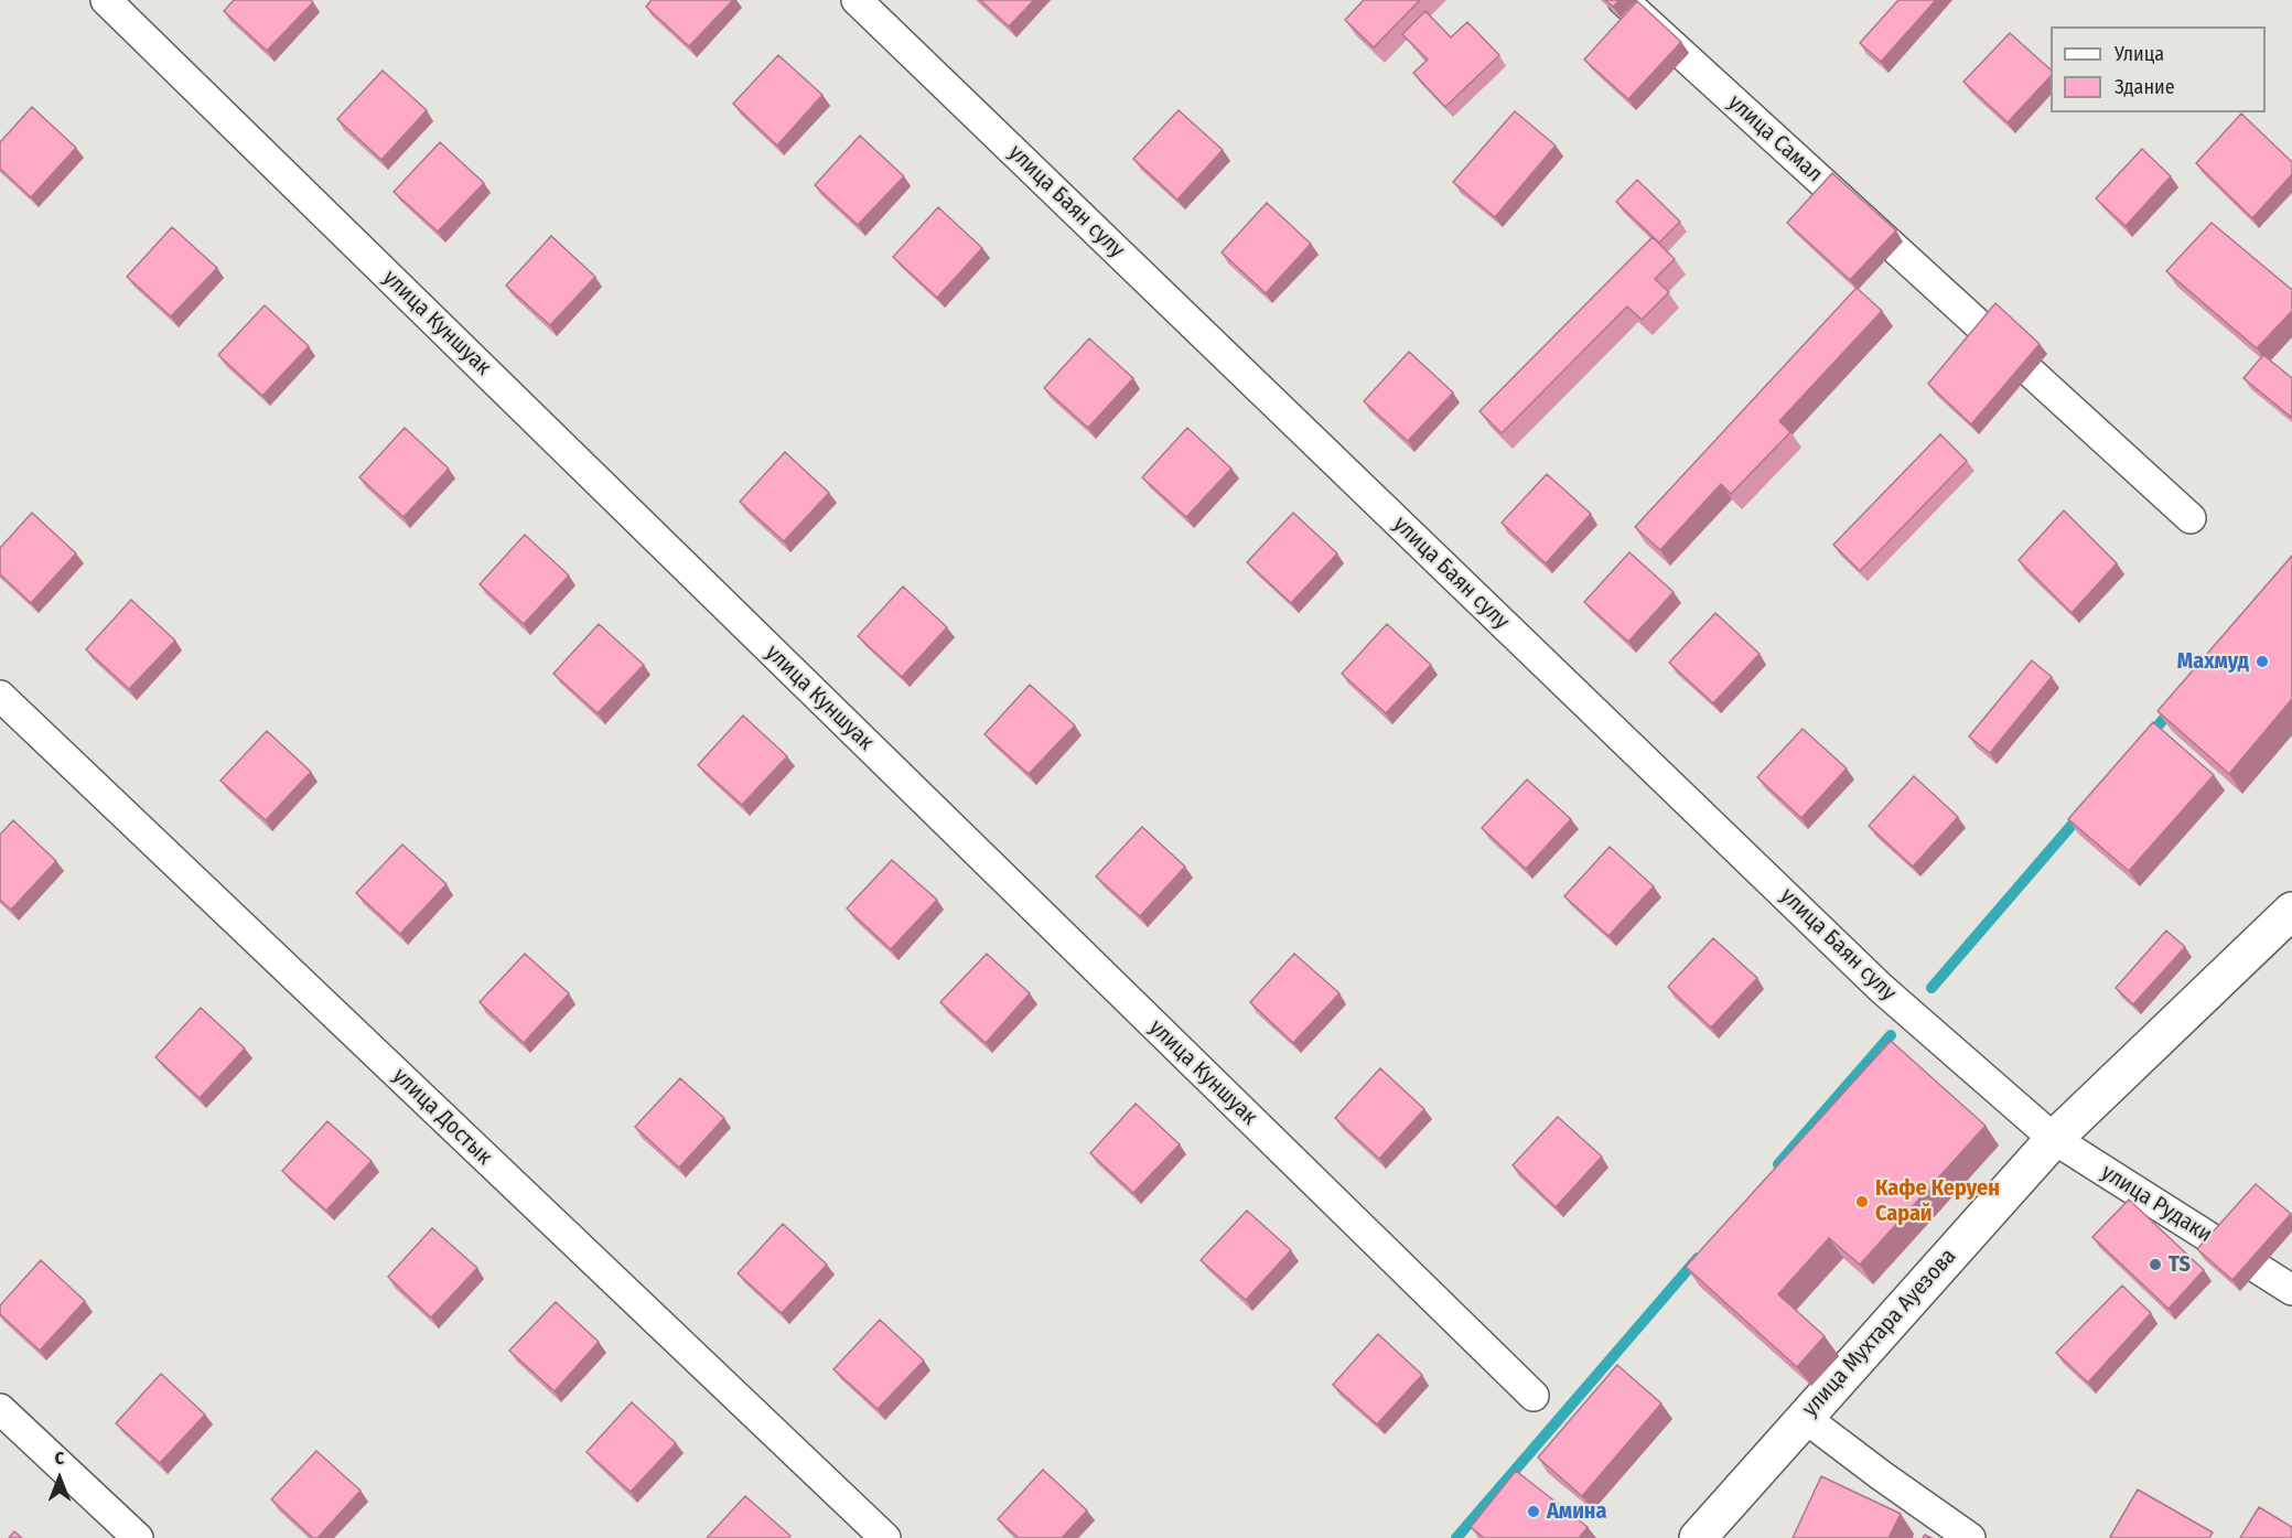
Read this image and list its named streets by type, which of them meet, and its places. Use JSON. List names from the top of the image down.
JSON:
{
  "streets": {
    "main road": ["улица Мухтара Ауезова"],
    "street": [
      "улица Самал",
      "улица Баян сулу",
      "улица Куншуак",
      "улица Достык",
      "улица Рудаки"
    ]
  },
  "crossings": [
    ["улица Баян сулу", "улица Рудаки"],
    ["улица Баян сулу", "улица Мухтара Ауезова"],
    ["улица Рудаки", "улица Мухтара Ауезова"]
  ],
  "places": [
    "Махмуд",
    "Кафе Керуен Сарай",
    "TS",
    "Амина"
  ],
  "legend": ["Улица", "Здание"],
  "north": "top"
}
